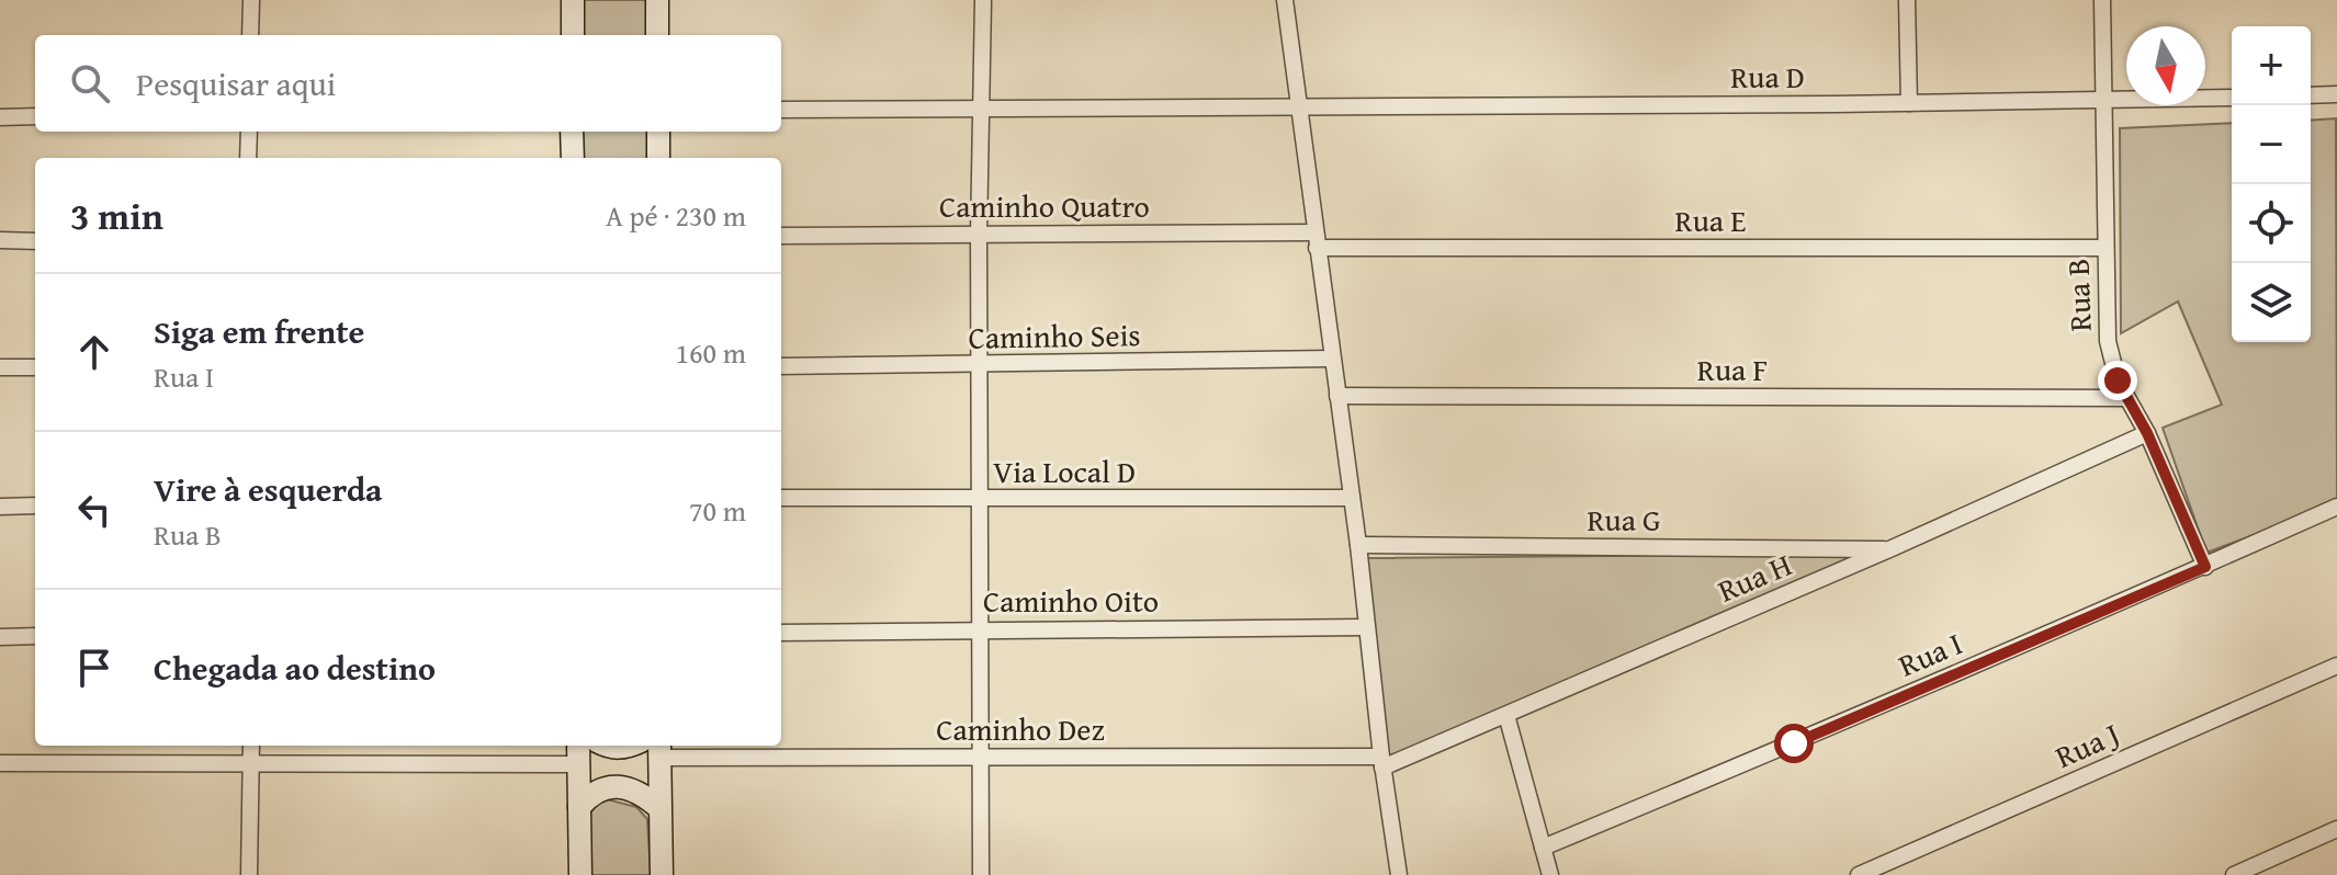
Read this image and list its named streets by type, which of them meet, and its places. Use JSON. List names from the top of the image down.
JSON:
{
  "streets": {
    "street": [
      "Rua D",
      "Caminho Quatro",
      "Rua E",
      "Rua B",
      "Caminho Seis",
      "Rua F",
      "Via Local D",
      "Rua G",
      "Rua H",
      "Caminho Oito",
      "Rua I",
      "Caminho Dez",
      "Rua J"
    ]
  },
  "crossings": [
    ["Rua D", "Rua B"],
    ["Caminho Quatro", "Rua E"],
    ["Rua E", "Rua B"],
    ["Rua B", "Rua F"],
    ["Rua B", "Rua H"],
    ["Rua B", "Rua I"],
    ["Rua G", "Rua H"],
    ["Rua H", "Caminho Dez"]
  ],
  "north": "bottom",
  "page": {
    "map_buttons": ["+", "−"],
    "search": "Pesquisar aqui",
    "heading": ["3 min", "A pé · 230 m"],
    "list": [
      ["Siga em frente", "Rua I", "160 m"],
      ["Vire à esquerda", "Rua B", "70 m"],
      "Chegada ao destino"
    ]
  }
}
